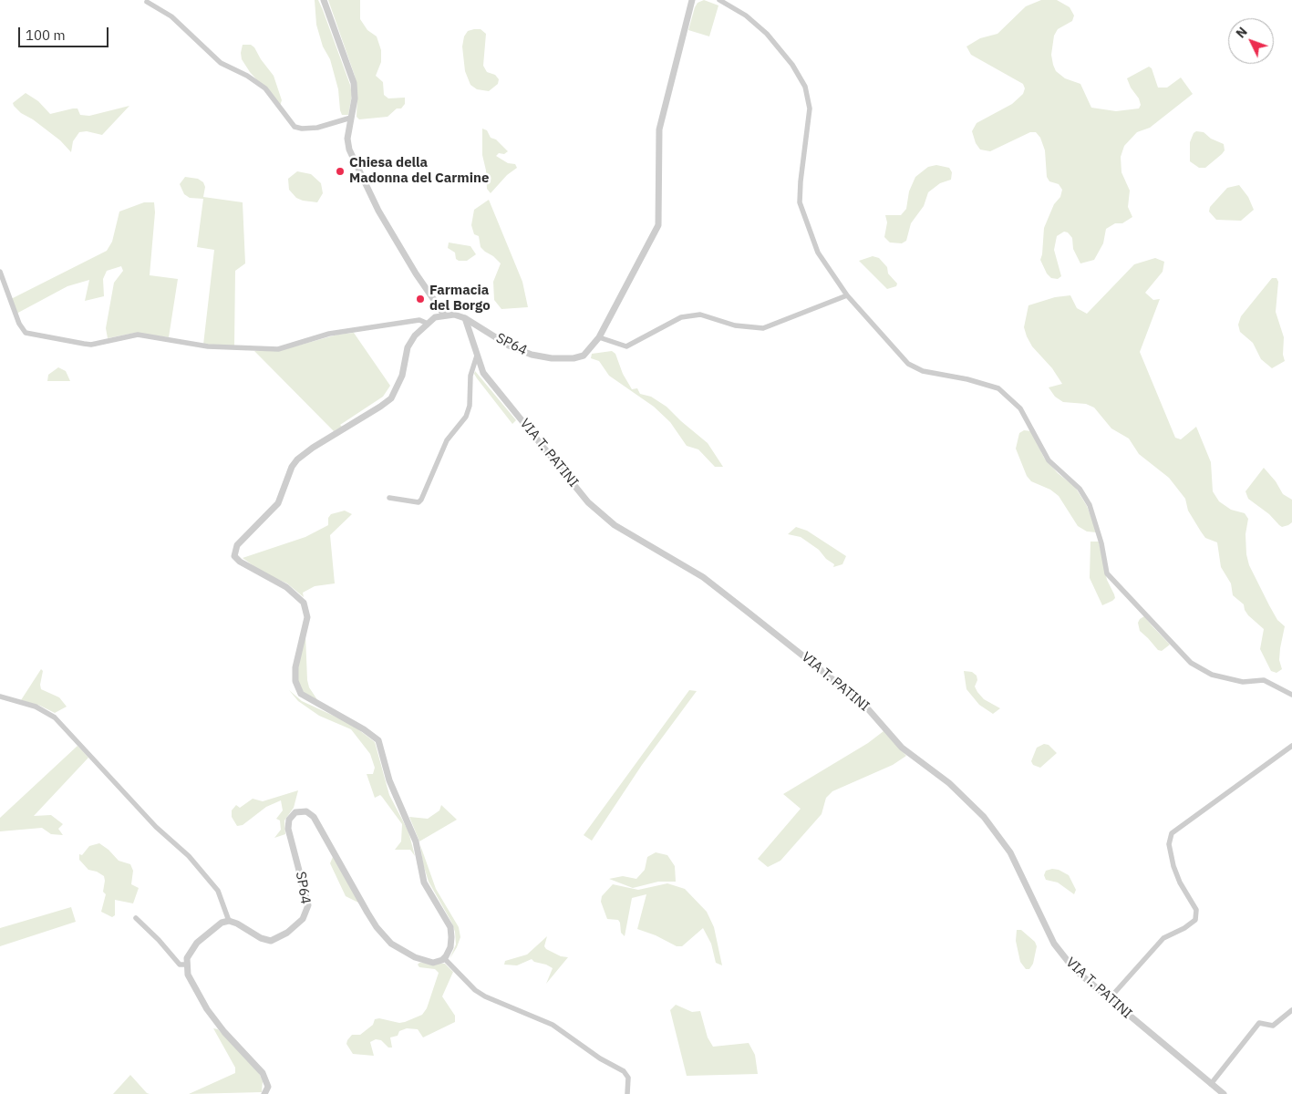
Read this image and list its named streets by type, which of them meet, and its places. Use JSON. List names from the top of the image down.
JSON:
{
  "streets": {
    "street": ["SP64", "VIA T. PATINI"]
  },
  "crossings": [
    ["SP64", "VIA T. PATINI"]
  ],
  "places": ["Chiesa della Madonna del Carmine", "Farmacia del Borgo"],
  "scale_bar": "100 m",
  "north": "top left"
}
